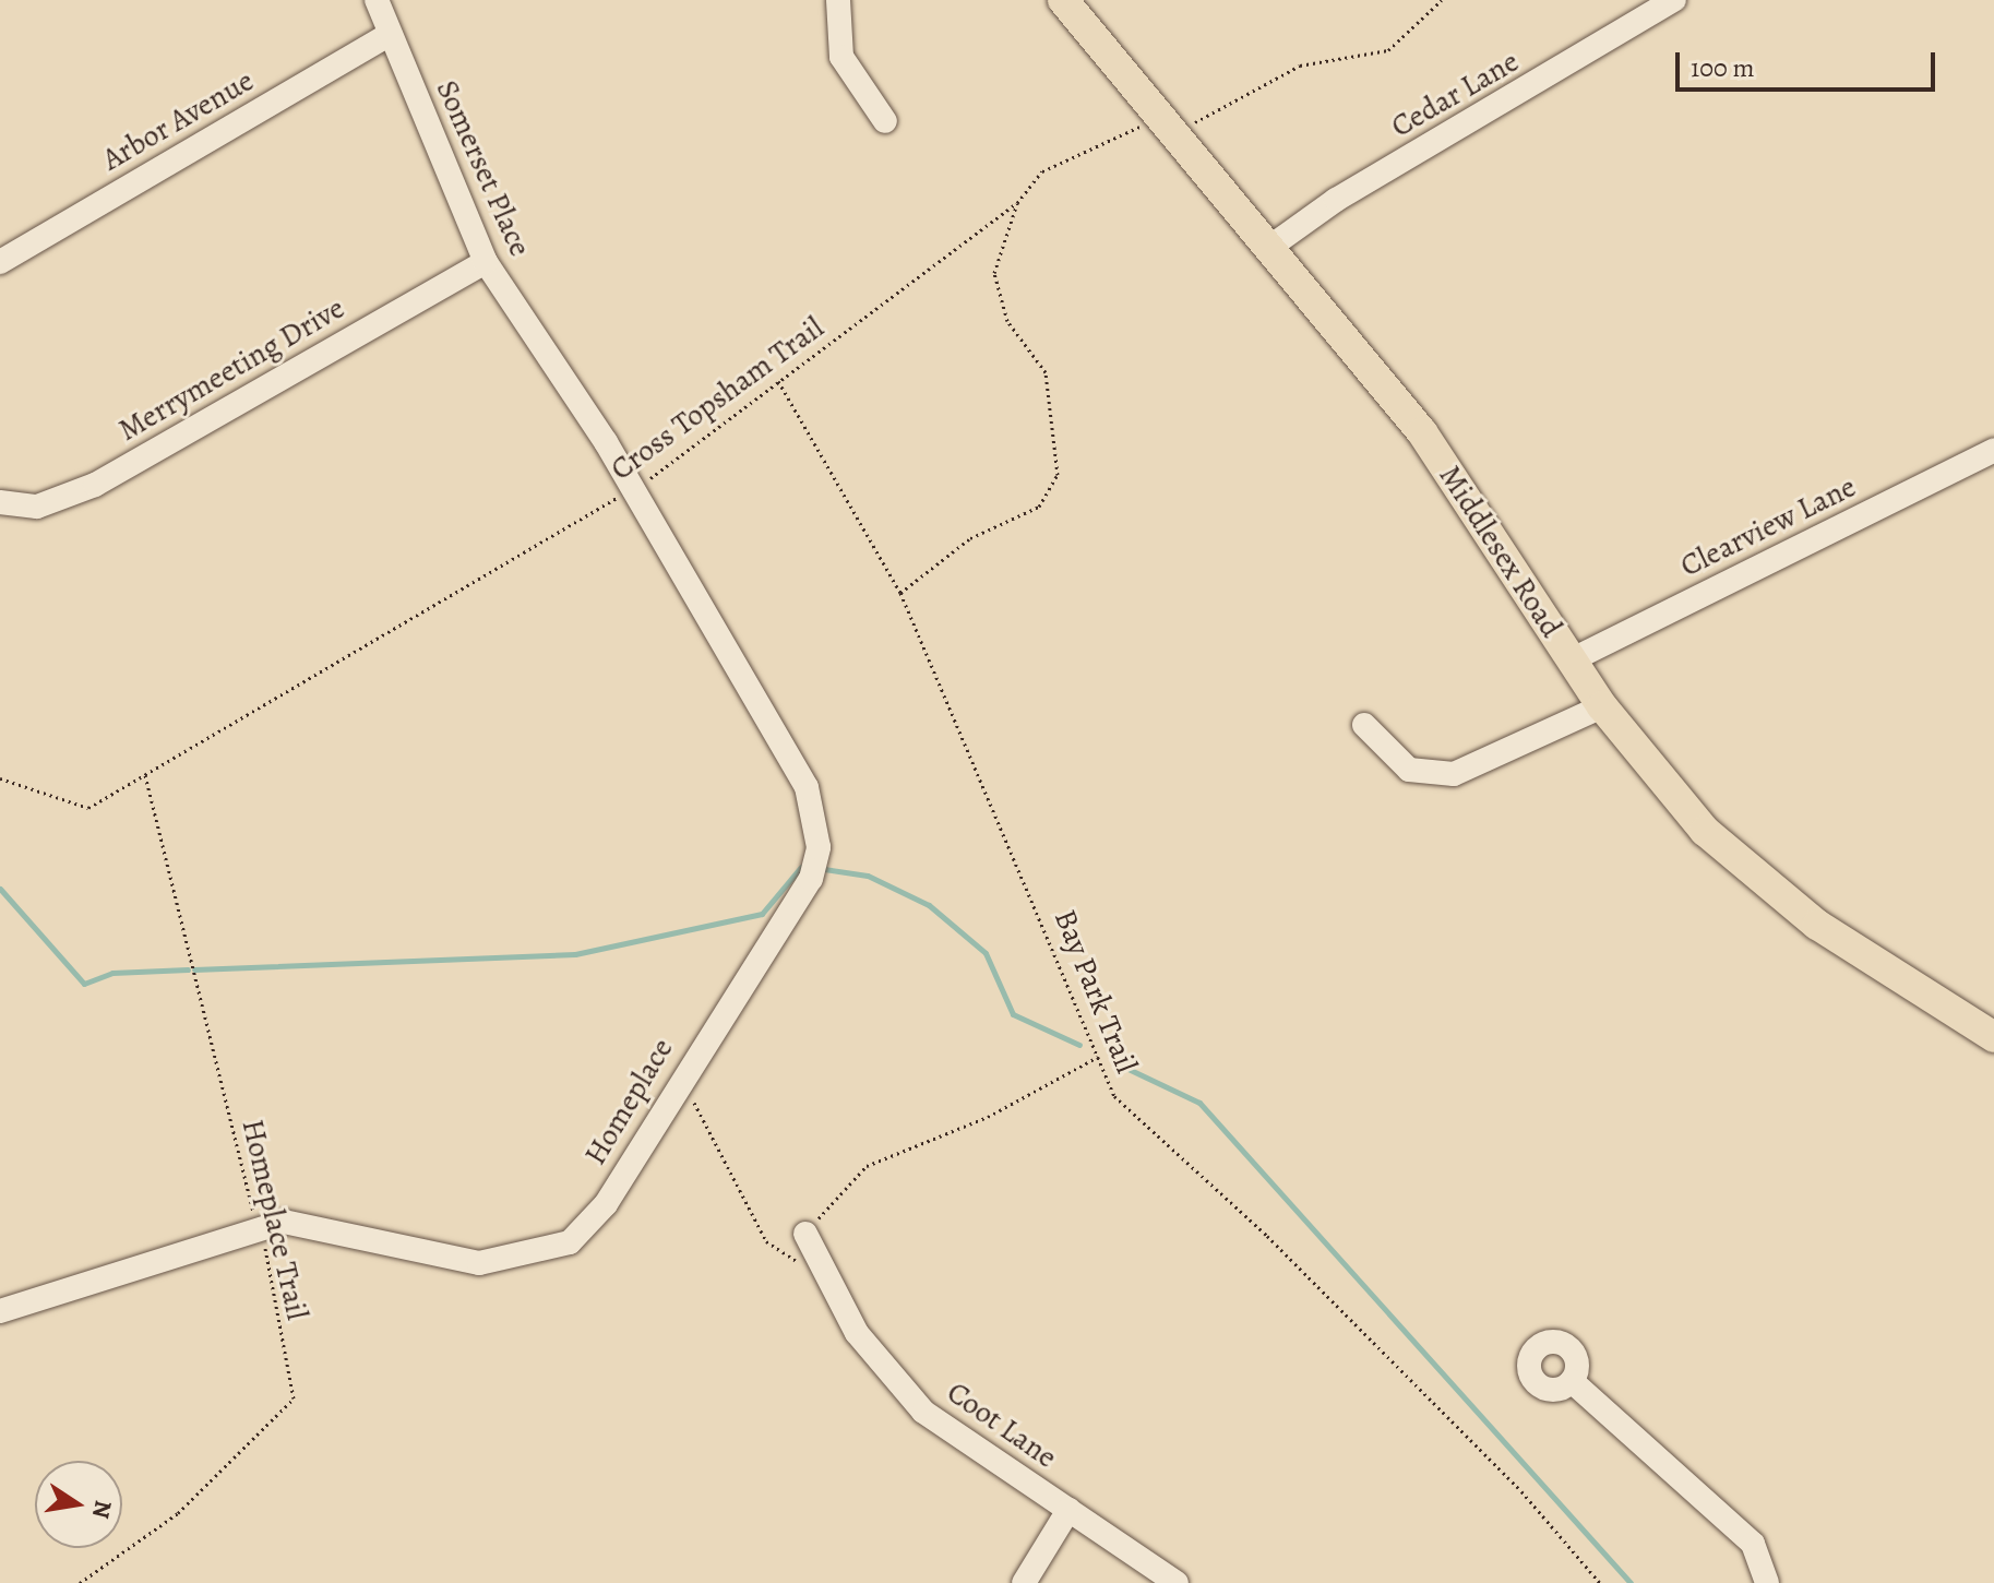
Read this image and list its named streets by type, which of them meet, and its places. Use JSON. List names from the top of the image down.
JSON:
{
  "streets": {
    "main road": ["Middlesex Road"],
    "street": [
      "Cedar Lane",
      "Arbor Avenue",
      "Somerset Place",
      "Merrymeeting Drive",
      "Clearview Lane",
      "Homeplace",
      "Coot Lane"
    ],
    "path": ["Cross Topsham Trail", "Bay Park Trail", "Homeplace Trail"]
  },
  "crossings": [
    ["Cedar Lane", "Middlesex Road"],
    ["Arbor Avenue", "Somerset Place"],
    ["Somerset Place", "Merrymeeting Drive"],
    ["Somerset Place", "Cross Topsham Trail"],
    ["Somerset Place", "Homeplace"],
    ["Cross Topsham Trail", "Middlesex Road"],
    ["Cross Topsham Trail", "Bay Park Trail"],
    ["Cross Topsham Trail", "Homeplace"],
    ["Cross Topsham Trail", "Homeplace Trail"],
    ["Clearview Lane", "Middlesex Road"],
    ["Homeplace", "Homeplace Trail"]
  ],
  "scale_bar": "100 m",
  "north": "right"
}
